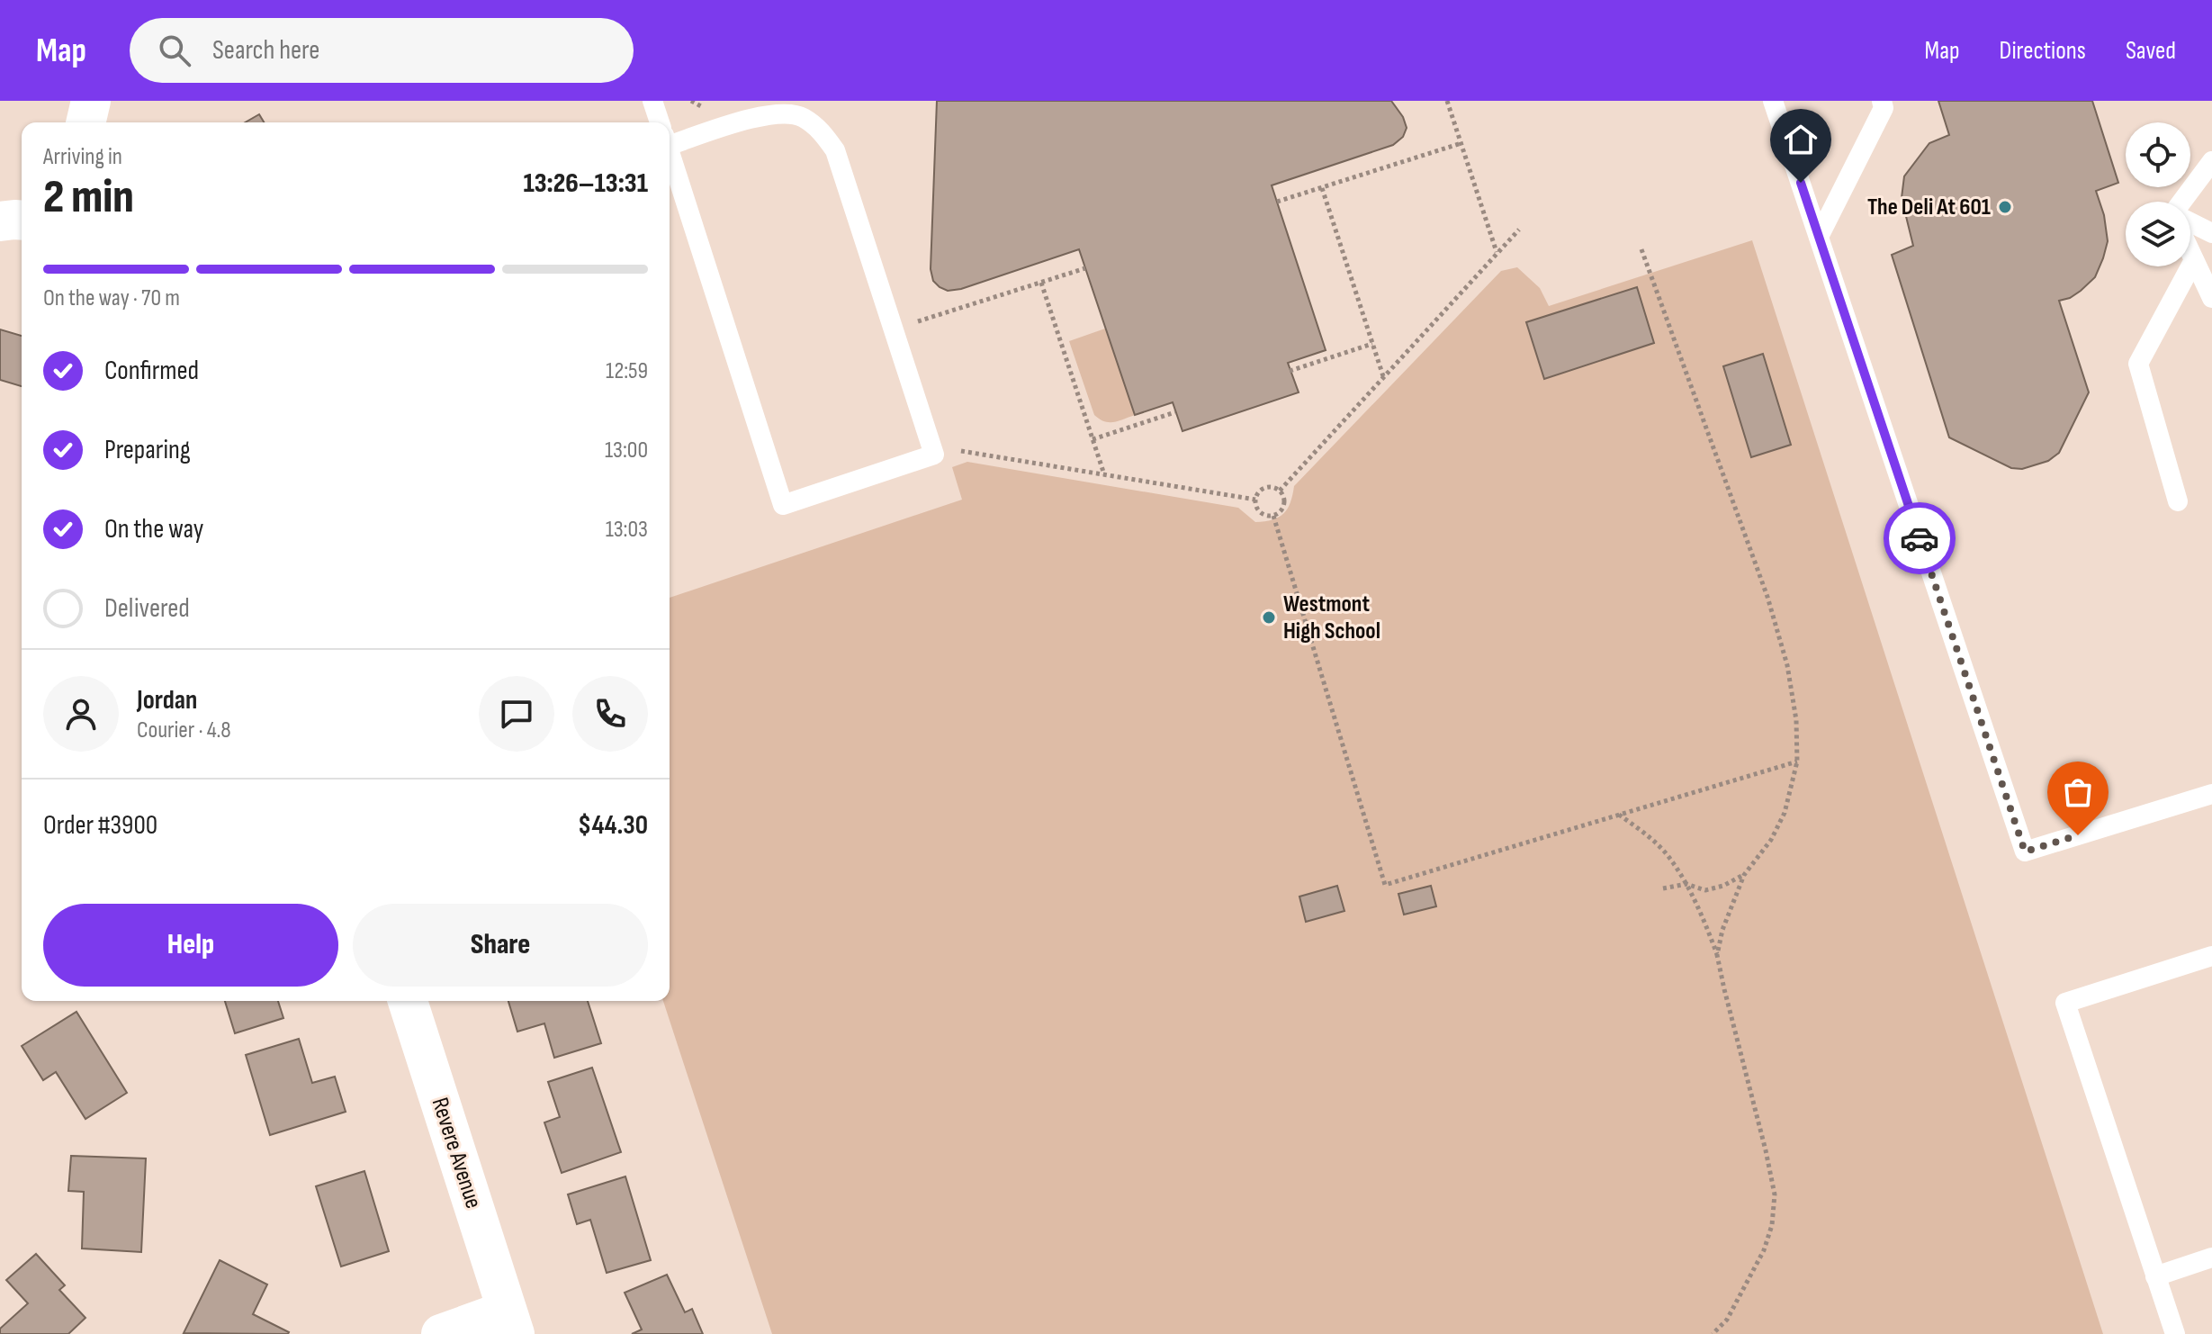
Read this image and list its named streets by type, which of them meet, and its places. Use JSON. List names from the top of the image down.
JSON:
{
  "streets": {
    "street": ["Revere Avenue"]
  },
  "places": ["The Deli At 601", "Westmont High School"],
  "page": {
    "header": "Map",
    "search": "Search here",
    "nav": ["Map", "Directions", "Saved"],
    "heading": ["2 min", "Arriving in", "13:26–13:31"],
    "panel": [
      "Jordan",
      "Courier · 4.8",
      "Order #3900",
      "$44.30"
    ],
    "bar": "On the way · 70 m",
    "list": [
      ["Confirmed", "12:59"],
      ["Preparing", "13:00"],
      ["On the way", "13:03"],
      "Delivered"
    ],
    "buttons": ["Help", "Share"]
  }
}
